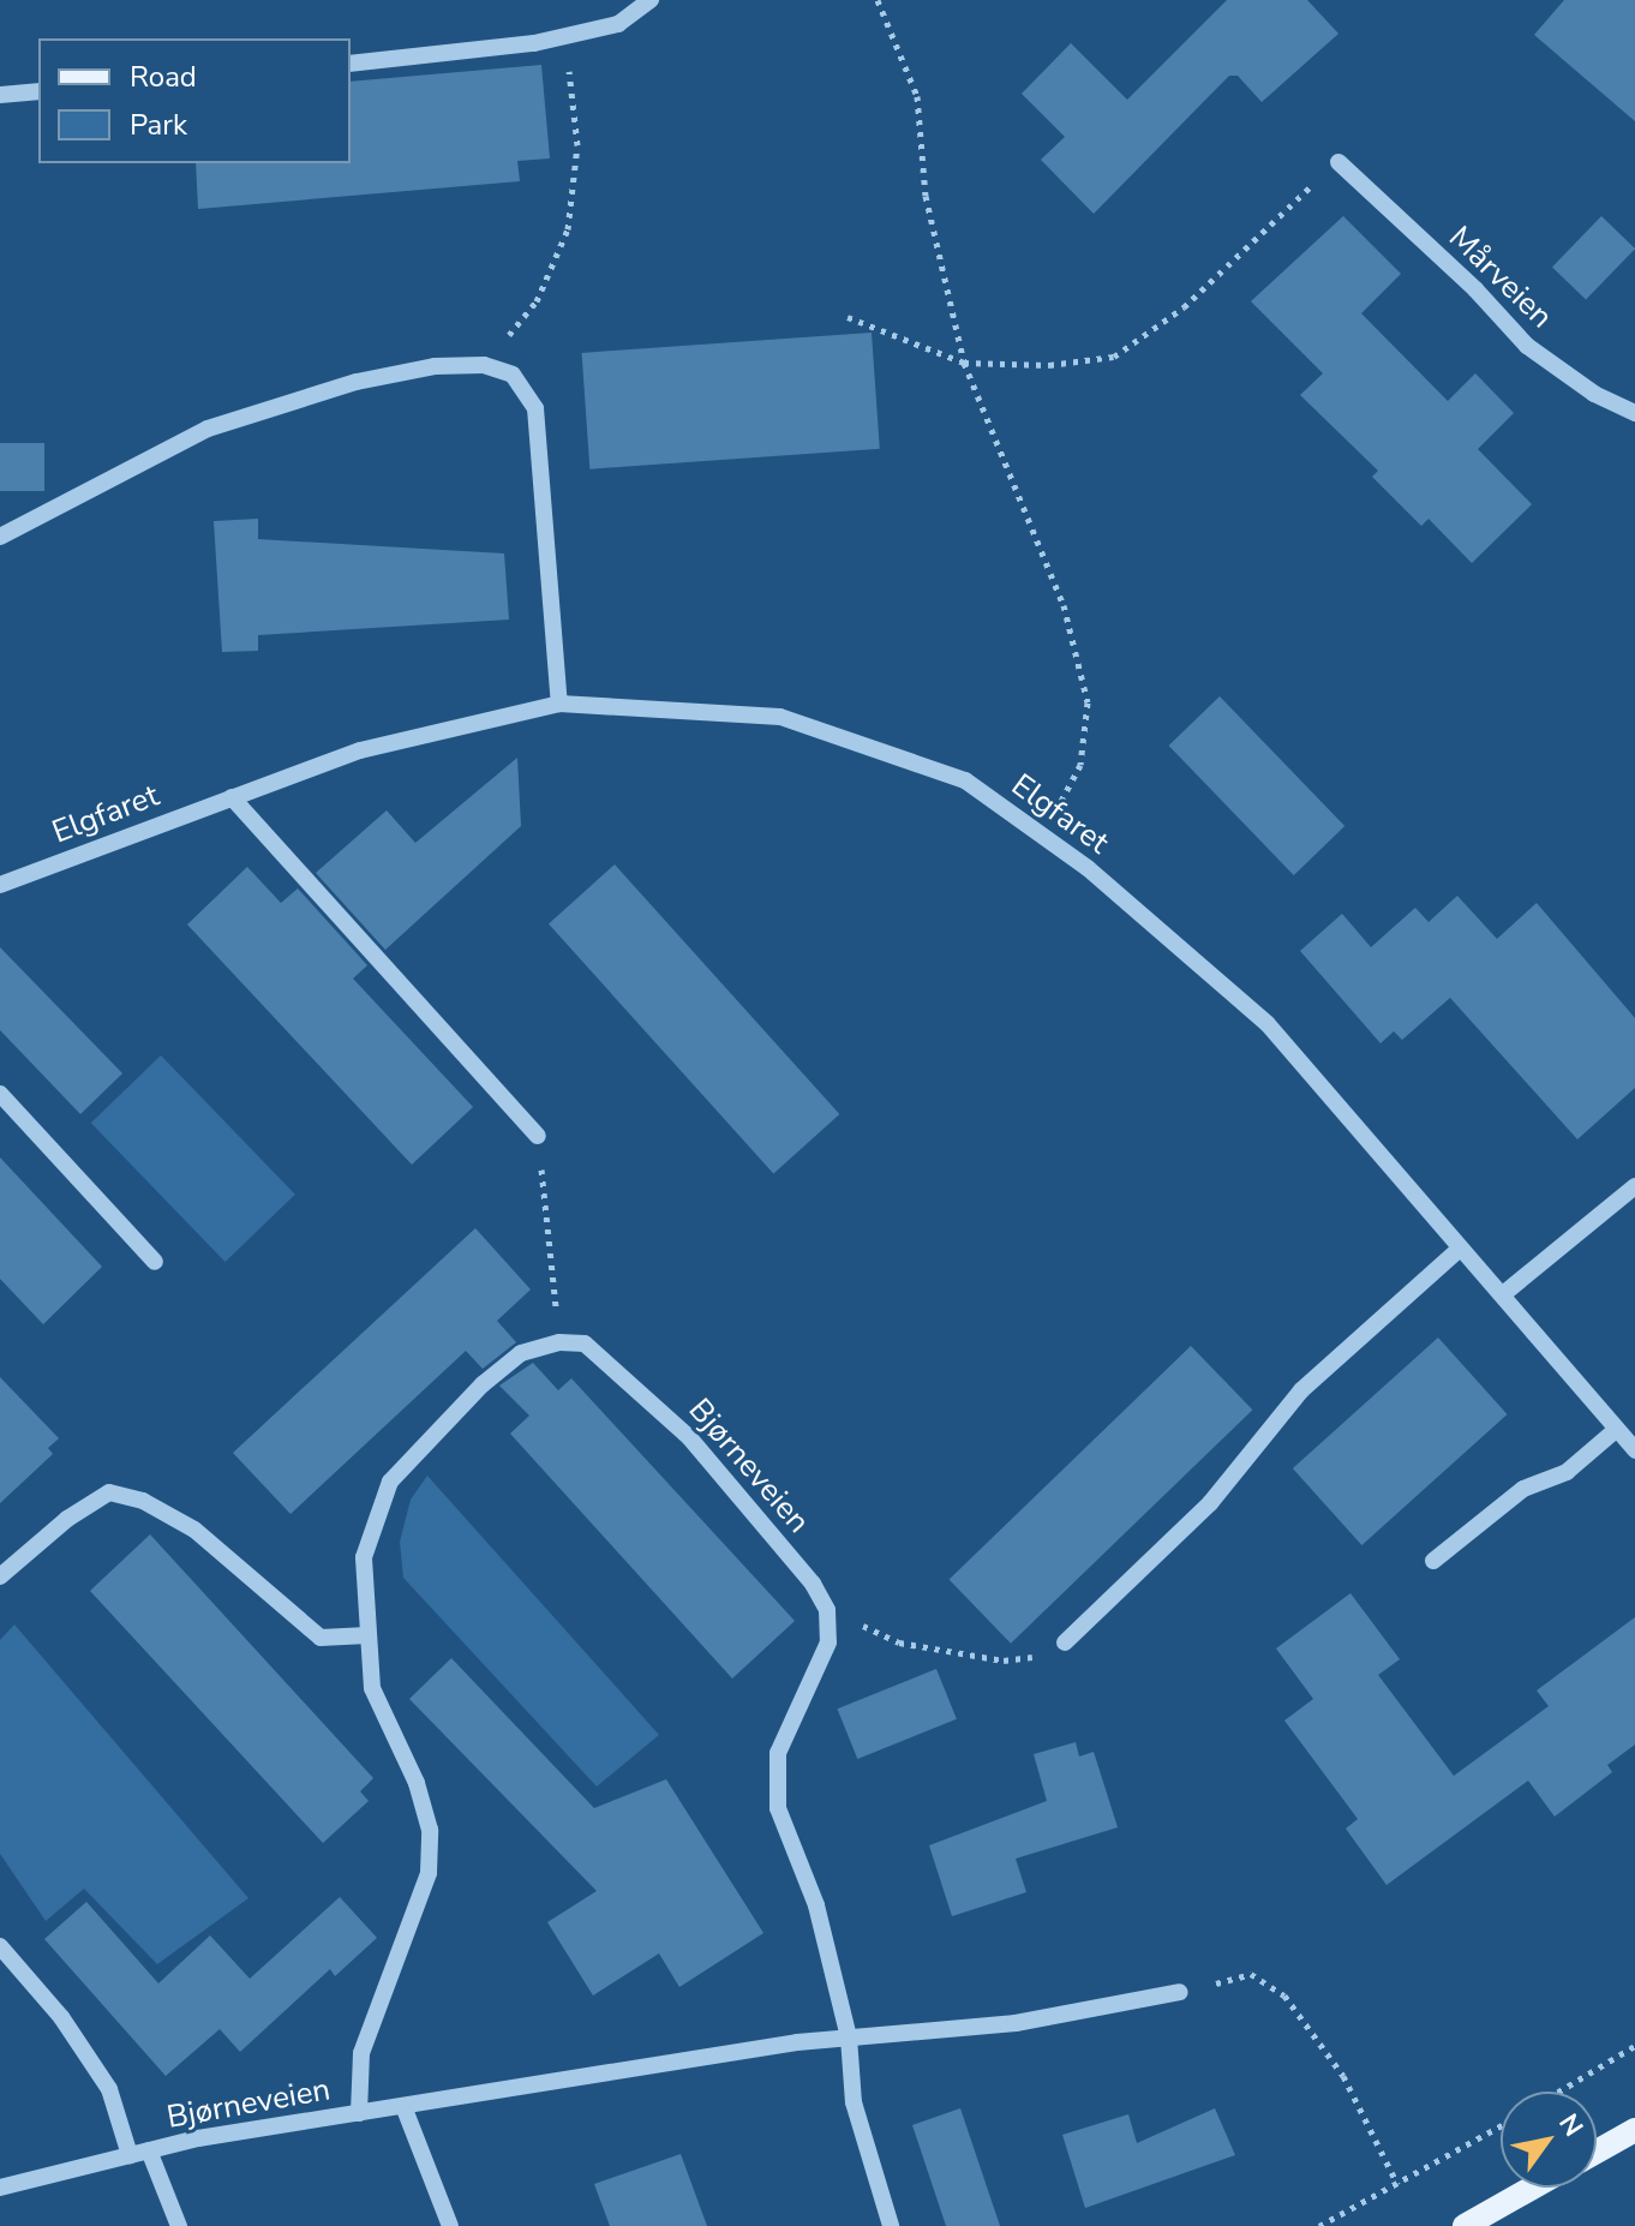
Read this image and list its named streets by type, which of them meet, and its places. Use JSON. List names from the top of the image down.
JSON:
{
  "streets": {
    "street": ["Mårveien", "Elgfaret", "Bjørneveien"]
  },
  "legend": ["Road", "Park"],
  "north": "top right"
}
